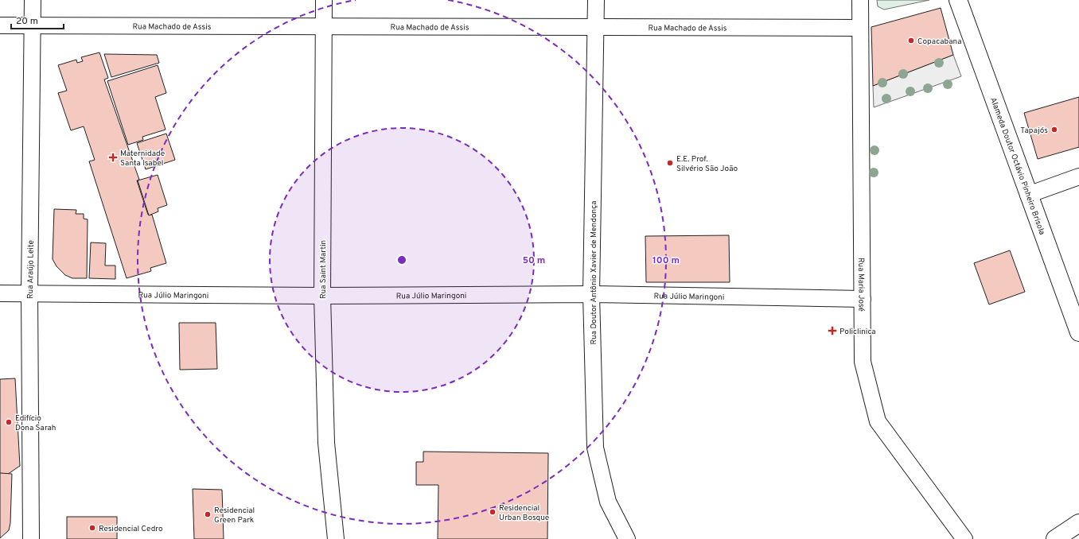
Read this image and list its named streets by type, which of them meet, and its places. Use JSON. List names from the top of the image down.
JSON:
{
  "streets": {
    "street": [
      "Rua Machado de Assis",
      "Alameda Doutor Octávio Pinheiro Brisola",
      "Rua Araújo Leite",
      "Rua Saint Martin",
      "Rua Doutor Antônio Xavier de Mendonça",
      "Rua Maria José",
      "Rua Júlio Maringoni"
    ]
  },
  "crossings": [
    ["Rua Machado de Assis", "Rua Araújo Leite"],
    ["Rua Machado de Assis", "Rua Saint Martin"],
    ["Rua Machado de Assis", "Rua Doutor Antônio Xavier de Mendonça"],
    ["Rua Machado de Assis", "Rua Maria José"],
    ["Rua Araújo Leite", "Rua Júlio Maringoni"],
    ["Rua Saint Martin", "Rua Júlio Maringoni"],
    ["Rua Doutor Antônio Xavier de Mendonça", "Rua Júlio Maringoni"],
    ["Rua Maria José", "Rua Júlio Maringoni"]
  ],
  "places": {
    "other": [
      "Copacabana",
      "Tapajós",
      "E.E. Prof. Silvério São João",
      "Edifício Dona Sarah",
      "Residencial Urban Bosque",
      "Residencial Green Park",
      "Residencial Cedro"
    ],
    "health": ["Maternidade Santa Isabel", "Policlinica"]
  },
  "scale_bar": "20 m",
  "rings": ["50 m", "100 m"]
}
